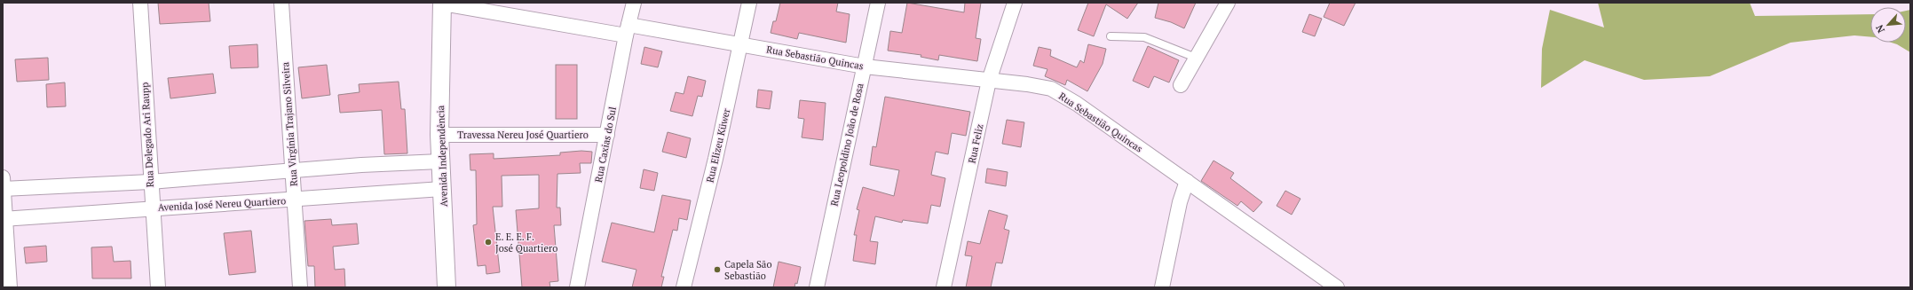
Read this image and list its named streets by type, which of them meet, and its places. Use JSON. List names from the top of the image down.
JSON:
{
  "streets": {
    "street": [
      "Rua Sebastião Quincas",
      "Rua Virgínia Trajano Silveira",
      "Rua Delegado Ari Raupp",
      "Travessa Nereu José Quartiero",
      "Rua Feliz",
      "Rua Caxias do Sul",
      "Rua Leopoldino João de Rosa",
      "Rua Elizeu Küwer",
      "Avenida Independência",
      "Avenida José Nereu Quartiero"
    ]
  },
  "crossings": [
    ["Rua Sebastião Quincas", "Rua Feliz"],
    ["Rua Sebastião Quincas", "Rua Caxias do Sul"],
    ["Rua Sebastião Quincas", "Rua Leopoldino João de Rosa"],
    ["Rua Sebastião Quincas", "Rua Elizeu Küwer"],
    ["Rua Sebastião Quincas", "Avenida Independência"],
    ["Rua Virgínia Trajano Silveira", "Avenida José Nereu Quartiero"],
    ["Rua Delegado Ari Raupp", "Avenida José Nereu Quartiero"],
    ["Travessa Nereu José Quartiero", "Rua Caxias do Sul"],
    ["Travessa Nereu José Quartiero", "Avenida Independência"],
    ["Avenida Independência", "Avenida José Nereu Quartiero"]
  ],
  "places": ["E. E. E. F. José Quartiero", "Capela São Sebastião"],
  "north": "bottom left"
}
